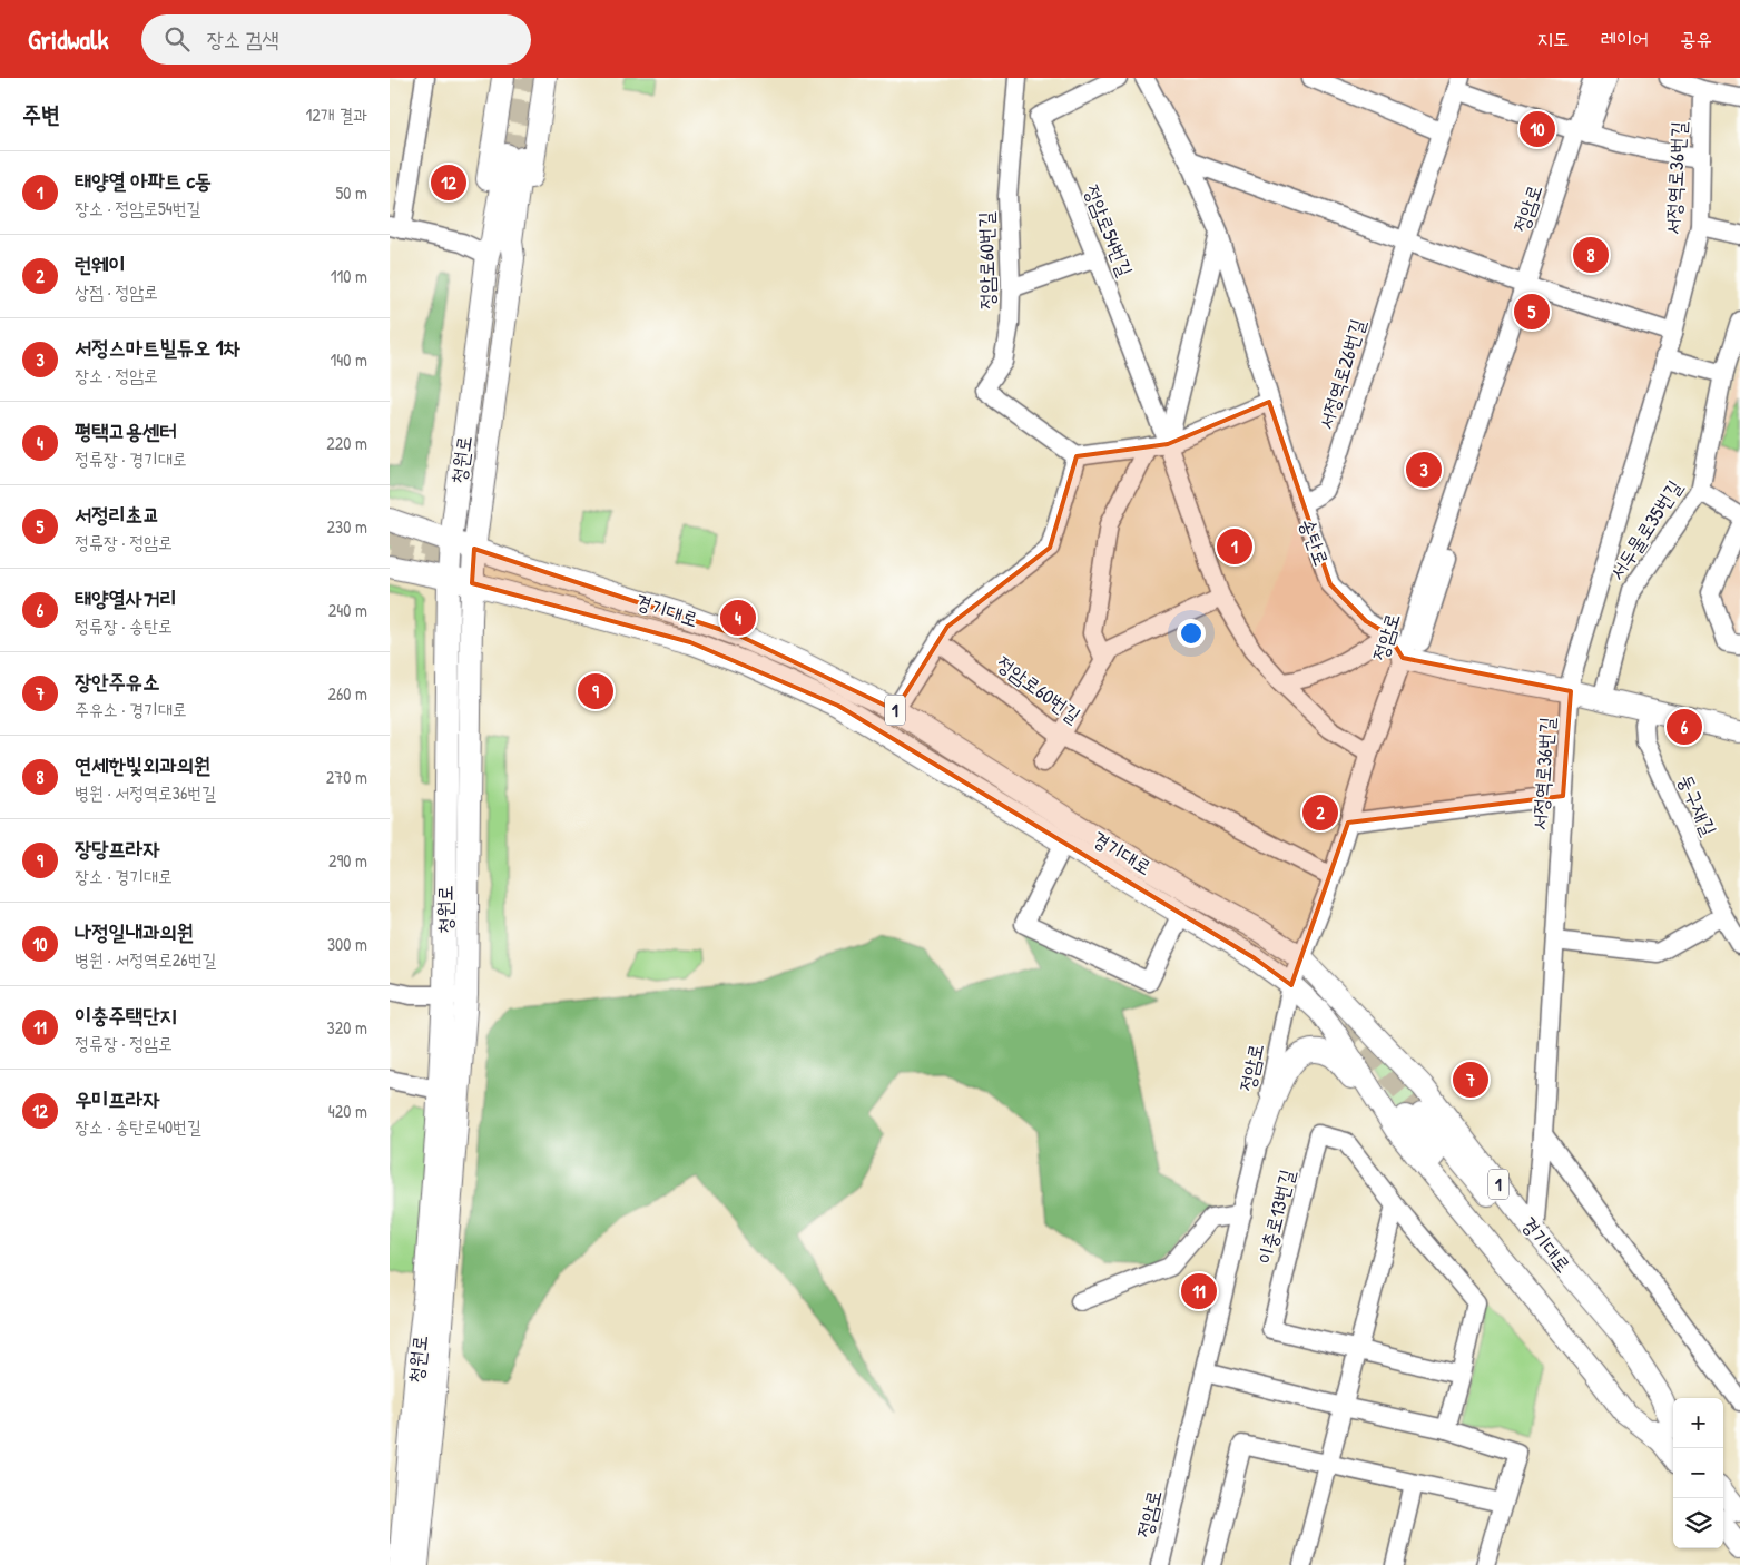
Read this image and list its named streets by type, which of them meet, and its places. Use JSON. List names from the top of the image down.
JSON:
{
  "streets": {
    "main road": ["청원로", "경기대로", "1"],
    "street": [
      "서정역로36번길",
      "정암로",
      "정암로54번길",
      "정암로60번길",
      "서정역로26번길",
      "서두물로35번길",
      "송탄로",
      "둥구재길",
      "이충로13번길"
    ]
  },
  "crossings": [
    ["서정역로36번길", "서정역로26번길"],
    ["서정역로36번길", "경기대로"],
    ["정암로", "정암로54번길"],
    ["정암로", "정암로60번길"],
    ["정암로", "서정역로26번길"],
    ["정암로", "송탄로"],
    ["정암로", "경기대로"],
    ["서정역로26번길", "송탄로"],
    ["청원로", "경기대로"]
  ],
  "page": {
    "header": "Gridwalk",
    "search": "장소 검색",
    "nav": ["지도", "레이어", "공유"],
    "heading": ["주변", "12개 결과"],
    "pins": [
      "10",
      "12",
      "8",
      "5",
      "3",
      "1",
      "4",
      "9",
      "6",
      "2",
      "7",
      "11"
    ],
    "list": [
      {
        "mark": "1",
        "name": "태양열 아파트 c동",
        "note": "장소 · 정암로54번길",
        "value": "50 m"
      },
      {
        "mark": "2",
        "name": "런웨이",
        "note": "상점 · 정암로",
        "value": "110 m"
      },
      {
        "mark": "3",
        "name": "서정스마트빌듀오 1차",
        "note": "장소 · 정암로",
        "value": "140 m"
      },
      {
        "mark": "4",
        "name": "평택고용센터",
        "note": "정류장 · 경기대로",
        "value": "220 m"
      },
      {
        "mark": "5",
        "name": "서정리초교",
        "note": "정류장 · 정암로",
        "value": "230 m"
      },
      {
        "mark": "6",
        "name": "태양열사거리",
        "note": "정류장 · 송탄로",
        "value": "240 m"
      },
      {
        "mark": "7",
        "name": "장안주유소",
        "note": "주유소 · 경기대로",
        "value": "260 m"
      },
      {
        "mark": "8",
        "name": "연세한빛외과의원",
        "note": "병원 · 서정역로36번길",
        "value": "270 m"
      },
      {
        "mark": "9",
        "name": "장당프라자",
        "note": "장소 · 경기대로",
        "value": "290 m"
      },
      {
        "mark": "10",
        "name": "나정일내과의원",
        "note": "병원 · 서정역로26번길",
        "value": "300 m"
      },
      {
        "mark": "11",
        "name": "이충주택단지",
        "note": "정류장 · 정암로",
        "value": "320 m"
      },
      {
        "mark": "12",
        "name": "우미프라자",
        "note": "장소 · 송탄로40번길",
        "value": "420 m"
      }
    ],
    "map_buttons": ["+", "−"]
  }
}
